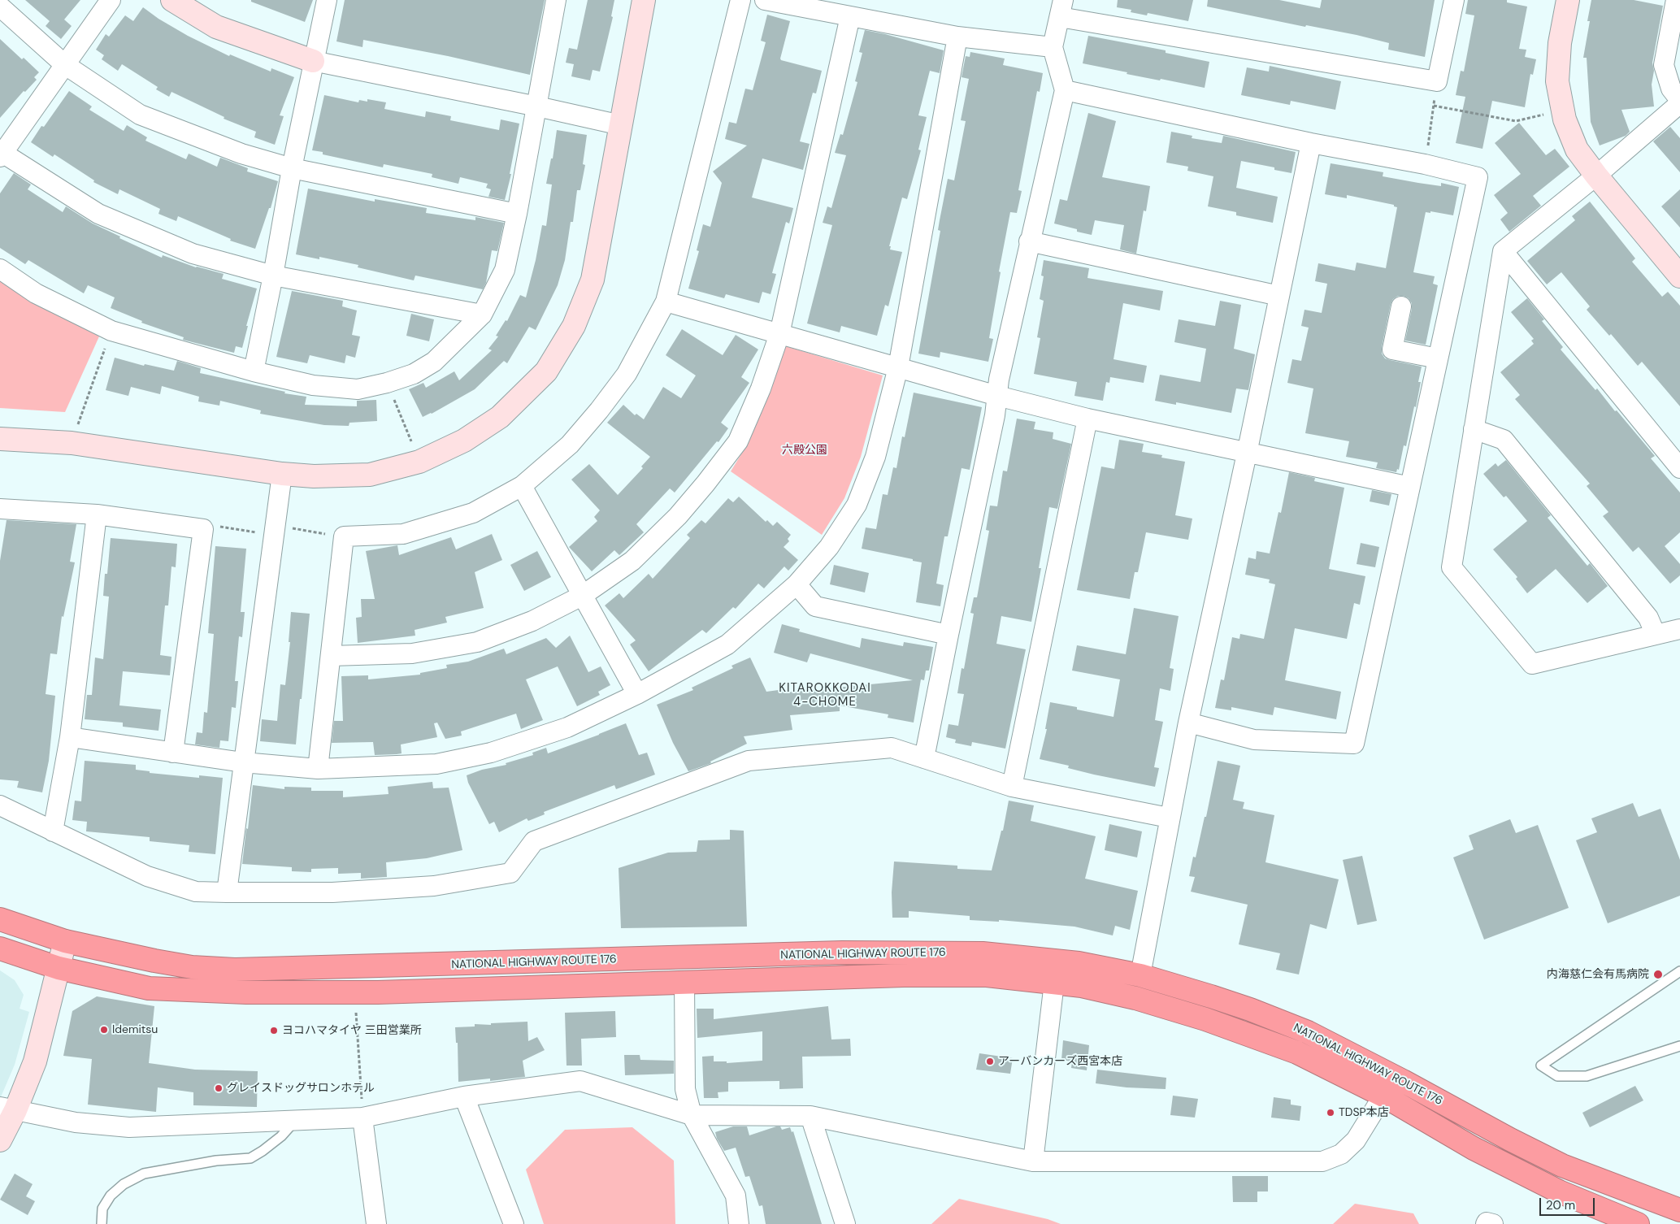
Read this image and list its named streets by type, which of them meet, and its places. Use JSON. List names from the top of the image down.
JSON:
{
  "streets": {
    "highway": ["NATIONAL HIGHWAY ROUTE 176"]
  },
  "districts": ["KITAROKKODAI 4-CHOME"],
  "parks": ["六殿公園"],
  "places": [
    "内海慈仁会有馬病院",
    "Idemitsu",
    "ヨコハマタイヤ 三田営業所",
    "アーバンカーズ西宮本店",
    "グレイスドッグサロンホテル",
    "TDSP本店"
  ],
  "scale_bar": "20 m"
}
